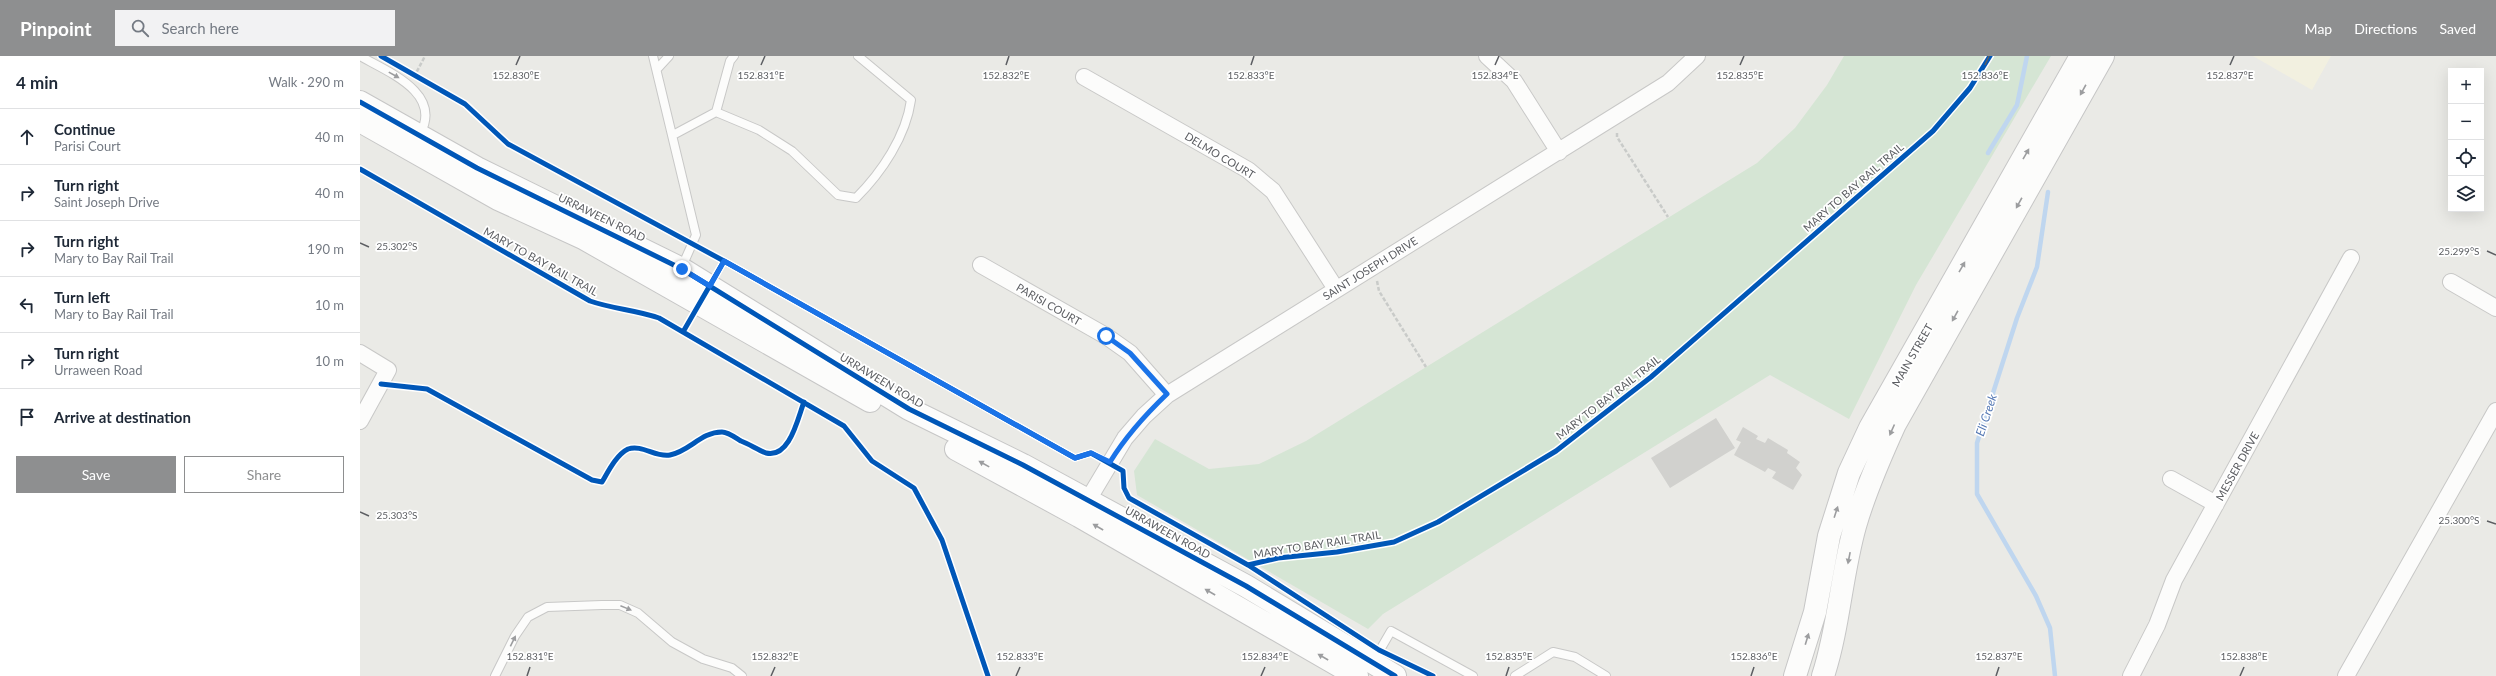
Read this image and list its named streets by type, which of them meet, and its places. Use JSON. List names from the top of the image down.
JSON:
{
  "streets": {
    "main road": ["URRAWEEN ROAD", "MAIN STREET"],
    "street": [
      "DELMO COURT",
      "SAINT JOSEPH DRIVE",
      "PARISI COURT",
      "MESSER DRIVE"
    ],
    "cycle path": ["MARY TO BAY RAIL TRAIL"]
  },
  "crossings": [
    ["DELMO COURT", "SAINT JOSEPH DRIVE"],
    ["URRAWEEN ROAD", "SAINT JOSEPH DRIVE"],
    ["SAINT JOSEPH DRIVE", "PARISI COURT"]
  ],
  "water": ["Eli Creek"],
  "page": {
    "header": "Pinpoint",
    "search": "Search here",
    "nav": ["Map", "Directions", "Saved"],
    "heading": ["4 min", "Walk · 290 m"],
    "map_buttons": ["+", "−"],
    "list": [
      ["Continue", "Parisi Court", "40 m"],
      ["Turn right", "Saint Joseph Drive", "40 m"],
      ["Turn right", "Mary to Bay Rail Trail", "190 m"],
      ["Turn left", "Mary to Bay Rail Trail", "10 m"],
      ["Turn right", "Urraween Road", "10 m"],
      "Arrive at destination"
    ],
    "buttons": ["Save", "Share"]
  },
  "coordinates": [
    "152.830°E",
    "152.831°E",
    "152.832°E",
    "152.833°E",
    "152.834°E",
    "152.835°E",
    "152.836°E",
    "152.837°E",
    "25.302°S",
    "25.299°S",
    "25.303°S",
    "25.300°S",
    "152.838°E"
  ]
}
